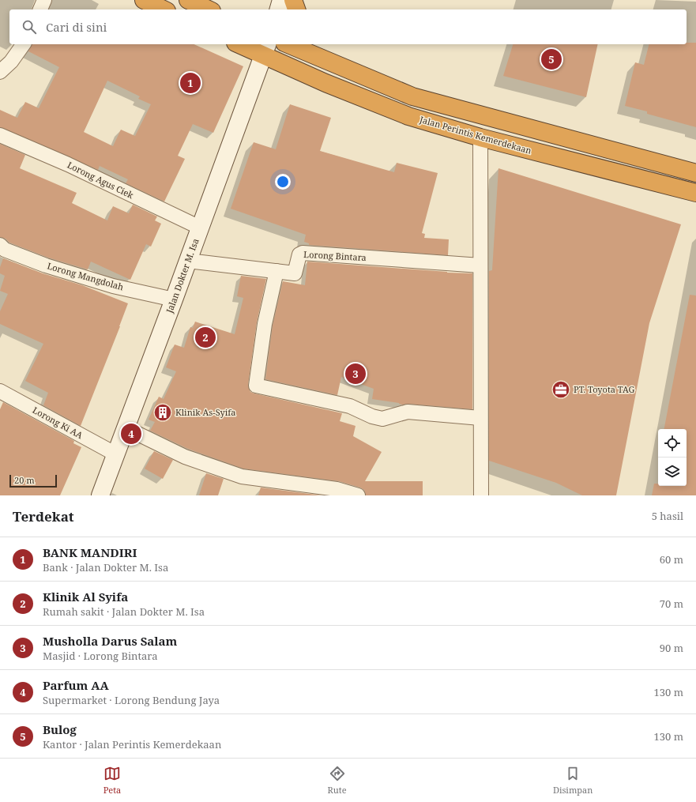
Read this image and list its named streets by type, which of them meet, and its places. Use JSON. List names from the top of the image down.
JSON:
{
  "streets": {
    "highway": ["Jalan Perintis Kemerdekaan"],
    "street": [
      "Lorong Agus Ciek",
      "Lorong Bintara",
      "Jalan Dokter M. Isa",
      "Lorong Mangdolah",
      "Lorong Ki AA"
    ]
  },
  "crossings": [
    ["Jalan Perintis Kemerdekaan", "Jalan Dokter M. Isa"],
    ["Lorong Agus Ciek", "Jalan Dokter M. Isa"],
    ["Lorong Bintara", "Jalan Dokter M. Isa"],
    ["Jalan Dokter M. Isa", "Lorong Mangdolah"],
    ["Jalan Dokter M. Isa", "Lorong Ki AA"]
  ],
  "places": {
    "office": ["PT. Toyota TAG"],
    "building": ["Klinik As-Syifa"]
  },
  "scale_bar": "20 m",
  "page": {
    "search": "Cari di sini",
    "pins": [
      "5",
      "1",
      "2",
      "3",
      "4"
    ],
    "scale": "20 m",
    "heading": ["Terdekat", "5 hasil"],
    "list": [
      {
        "mark": "1",
        "name": "BANK MANDIRI",
        "note": "Bank · Jalan Dokter M. Isa",
        "value": "60 m"
      },
      {
        "mark": "2",
        "name": "Klinik Al Syifa",
        "note": "Rumah sakit · Jalan Dokter M. Isa",
        "value": "70 m"
      },
      {
        "mark": "3",
        "name": "Musholla Darus Salam",
        "note": "Masjid · Lorong Bintara",
        "value": "90 m"
      },
      {
        "mark": "4",
        "name": "Parfum AA",
        "note": "Supermarket · Lorong Bendung Jaya",
        "value": "130 m"
      },
      {
        "mark": "5",
        "name": "Bulog",
        "note": "Kantor · Jalan Perintis Kemerdekaan",
        "value": "130 m"
      }
    ],
    "nav": ["Peta", "Rute", "Disimpan"]
  }
}
